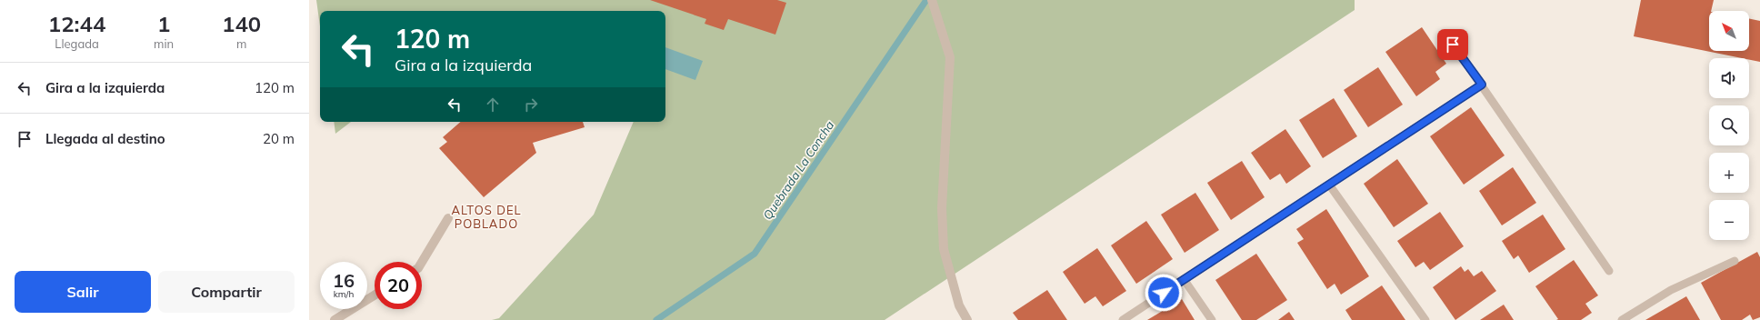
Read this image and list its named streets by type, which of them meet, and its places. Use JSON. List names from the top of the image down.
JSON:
{
  "districts": ["ALTOS DEL POBLADO"],
  "water": ["Quebrada La Concha"],
  "north": "top left",
  "page": {
    "eta": [
      "12:44",
      "Llegada",
      "1",
      "min",
      "140",
      "m"
    ],
    "map_buttons": ["+", "−"],
    "turn": ["120 m", "Gira a la izquierda"],
    "list": [
      {
        "name": "Gira a la izquierda",
        "value": "120 m"
      },
      {
        "name": "Llegada al destino",
        "value": "20 m"
      }
    ],
    "speed": "16 km/h",
    "limit": "20",
    "buttons": ["Salir", "Compartir"]
  }
}
